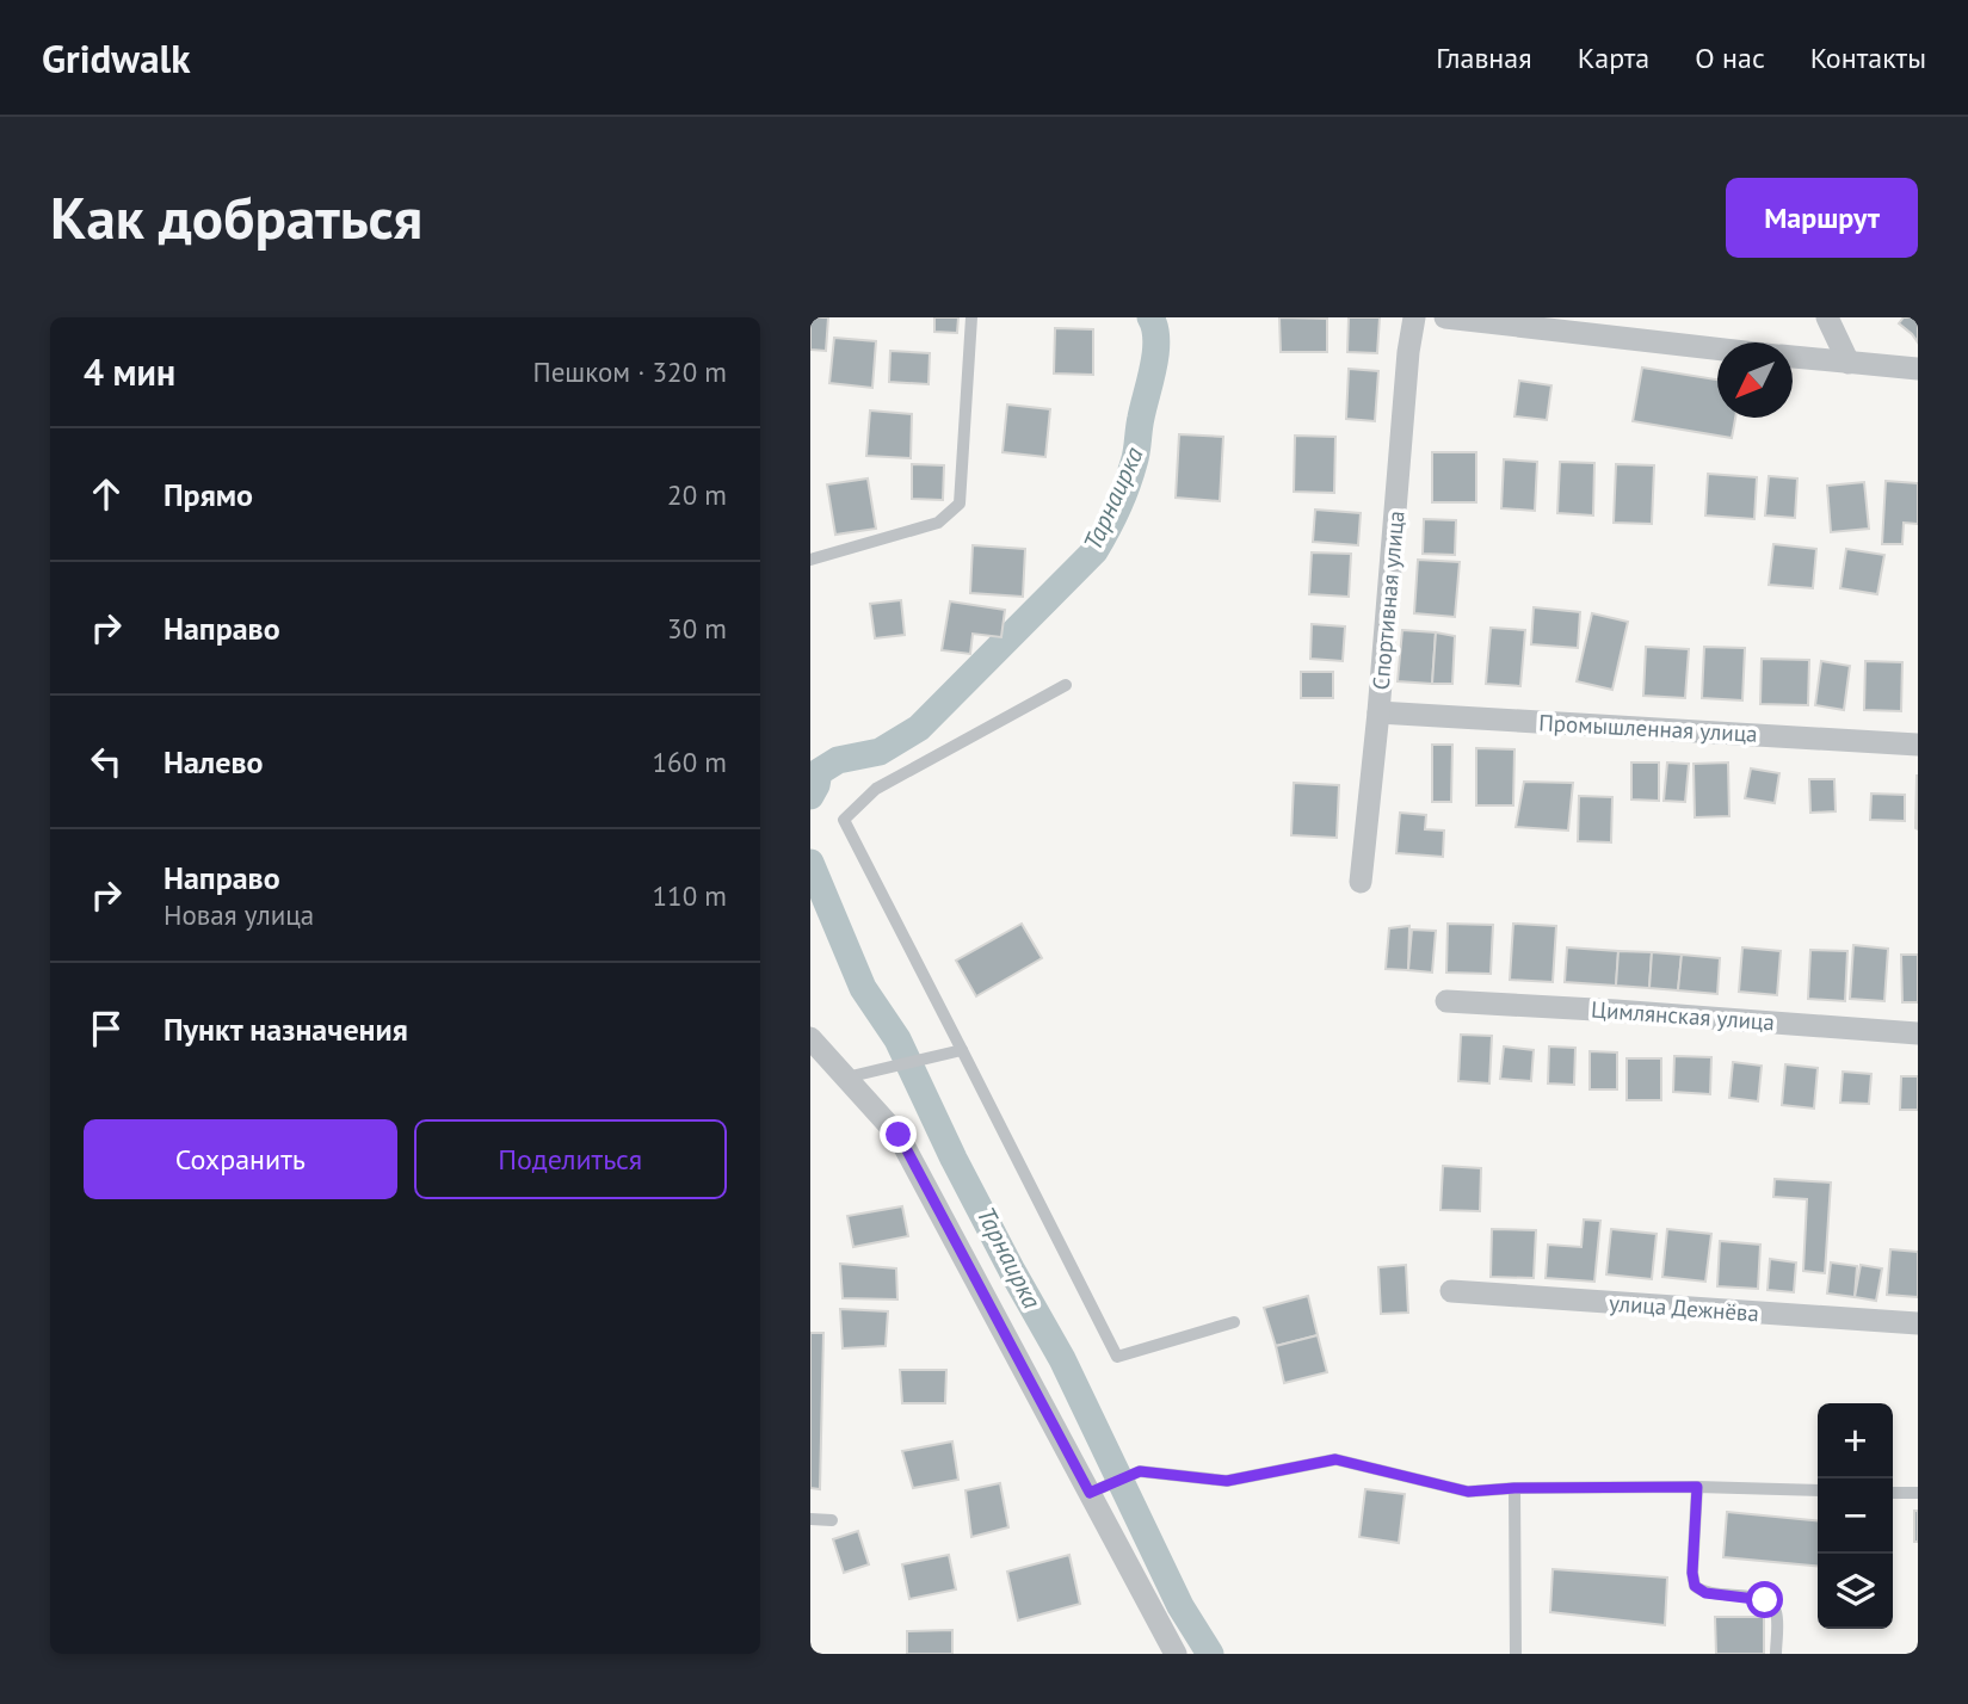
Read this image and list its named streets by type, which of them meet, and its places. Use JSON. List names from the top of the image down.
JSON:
{
  "streets": {
    "street": [
      "Спортивная улица",
      "Промышленная улица",
      "Цимлянская улица",
      "улица Дежнёва"
    ]
  },
  "crossings": [
    ["Спортивная улица", "Промышленная улица"]
  ],
  "water": ["Тарнаирка"],
  "north": "bottom left",
  "page": {
    "header": "Gridwalk",
    "nav": [
      "Главная",
      "Карта",
      "О нас",
      "Контакты"
    ],
    "buttons": [
      "Маршрут",
      ["Сохранить", "Поделиться"]
    ],
    "title": "Как добраться",
    "heading": ["4 мин", "Пешком · 320 m"],
    "list": [
      ["Прямо", "20 m"],
      ["Направо", "30 m"],
      ["Налево", "160 m"],
      ["Направо", "Новая улица", "110 m"],
      "Пункт назначения"
    ],
    "map_buttons": ["+", "−"]
  }
}
